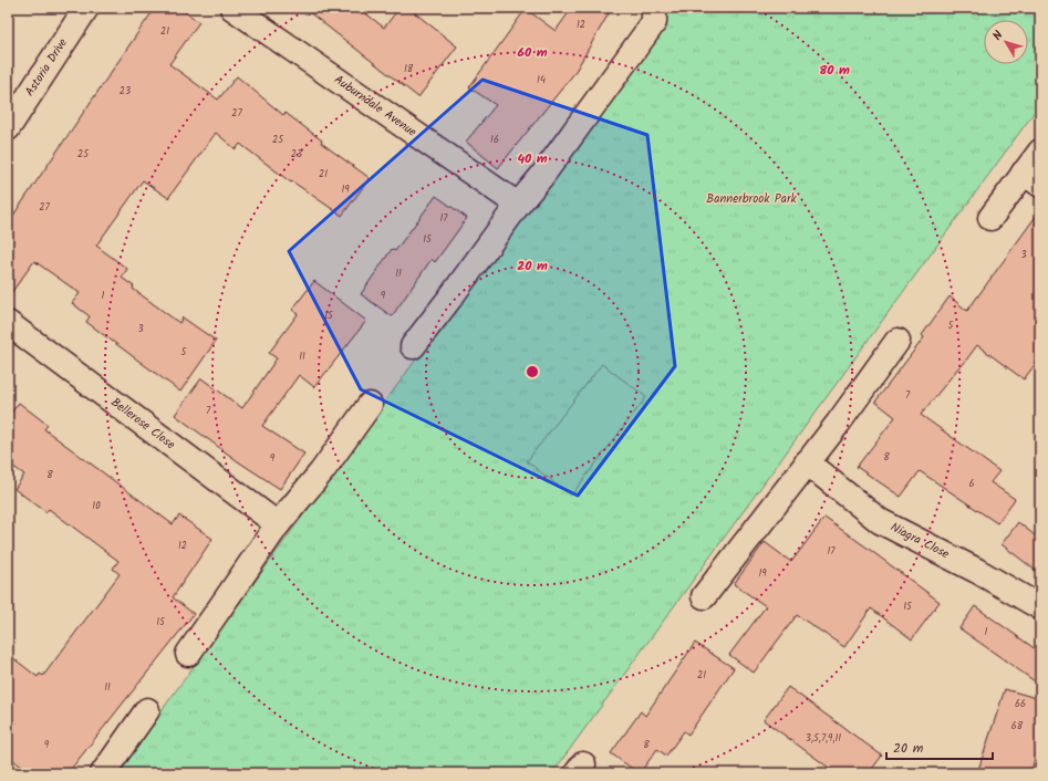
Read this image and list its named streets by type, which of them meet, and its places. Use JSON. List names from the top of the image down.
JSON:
{
  "streets": {
    "street": [
      "Astoria Drive",
      "Auburndale Avenue",
      "Bellerose Close",
      "Niagra Close"
    ]
  },
  "parks": ["Bannerbrook Park"],
  "house_numbers": [
    "12",
    "21",
    "18",
    "14",
    "23",
    "27",
    "25",
    "16",
    "25",
    "23",
    "21",
    "19",
    "27",
    "17",
    "15",
    "3",
    "11",
    "1",
    "9",
    "15",
    "5",
    "3",
    "5",
    "11",
    "7",
    "7",
    "8",
    "9",
    "8",
    "6",
    "10",
    "12",
    "17",
    "19",
    "15",
    "15",
    "1",
    "21",
    "11",
    "66",
    "68",
    "3,5,7,9,11",
    "9",
    "8"
  ],
  "scale_bar": "20 m",
  "north": "top left",
  "rings": [
    "60 m",
    "80 m",
    "40 m",
    "20 m"
  ]
}
